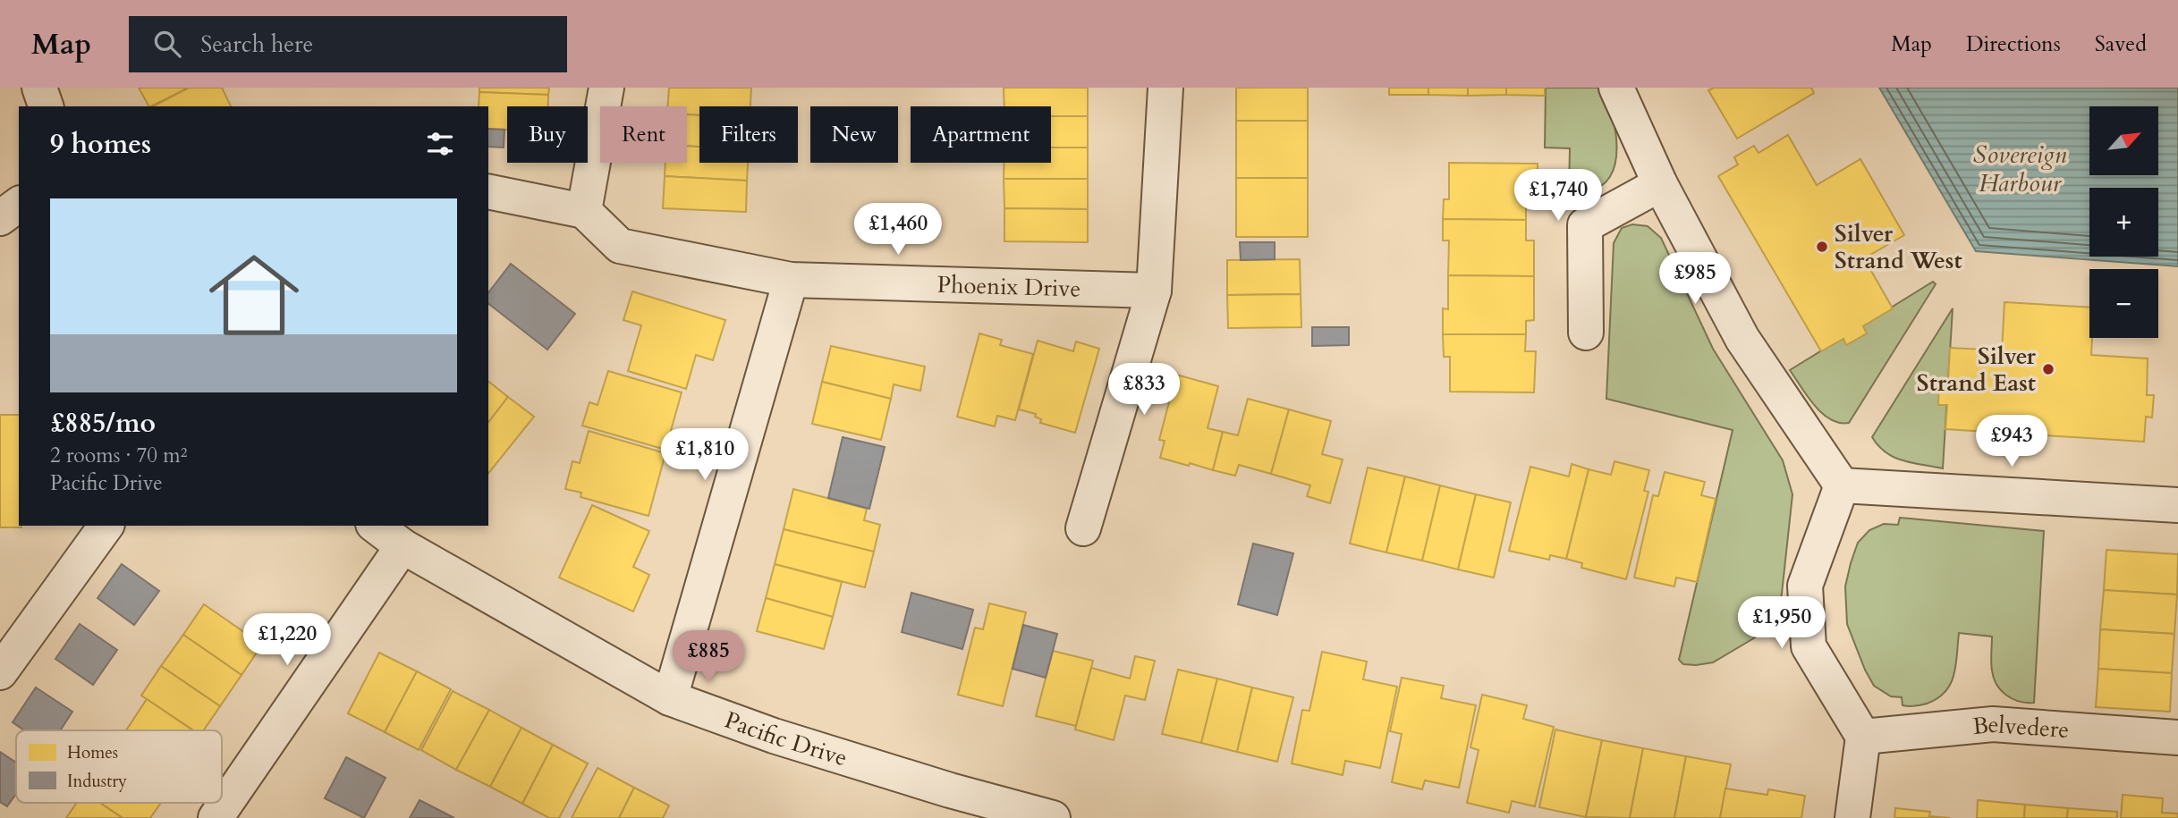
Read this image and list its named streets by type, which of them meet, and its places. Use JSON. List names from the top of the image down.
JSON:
{
  "streets": {
    "street": ["Phoenix Drive", "Belvedere", "Pacific Drive"]
  },
  "water": ["Sovereign Harbour"],
  "places": ["Silver Strand West", "Silver Strand East"],
  "legend": ["Homes", "Industry"],
  "north": "top right",
  "page": {
    "header": "Map",
    "search": "Search here",
    "nav": ["Map", "Directions", "Saved"],
    "map_buttons": ["+", "−"],
    "chip": [
      "Buy",
      "Rent",
      "Filters",
      "New",
      "Apartment"
    ],
    "heading": "9 homes",
    "price": [
      "£1,740",
      "£1,460",
      "£985",
      "£833",
      "£943",
      "£1,810",
      "£1,950",
      "£1,220",
      "£885"
    ],
    "list": [
      {
        "name": "£885/mo",
        "note": "2 rooms · 70 m² · Pacific Drive"
      }
    ]
  }
}
